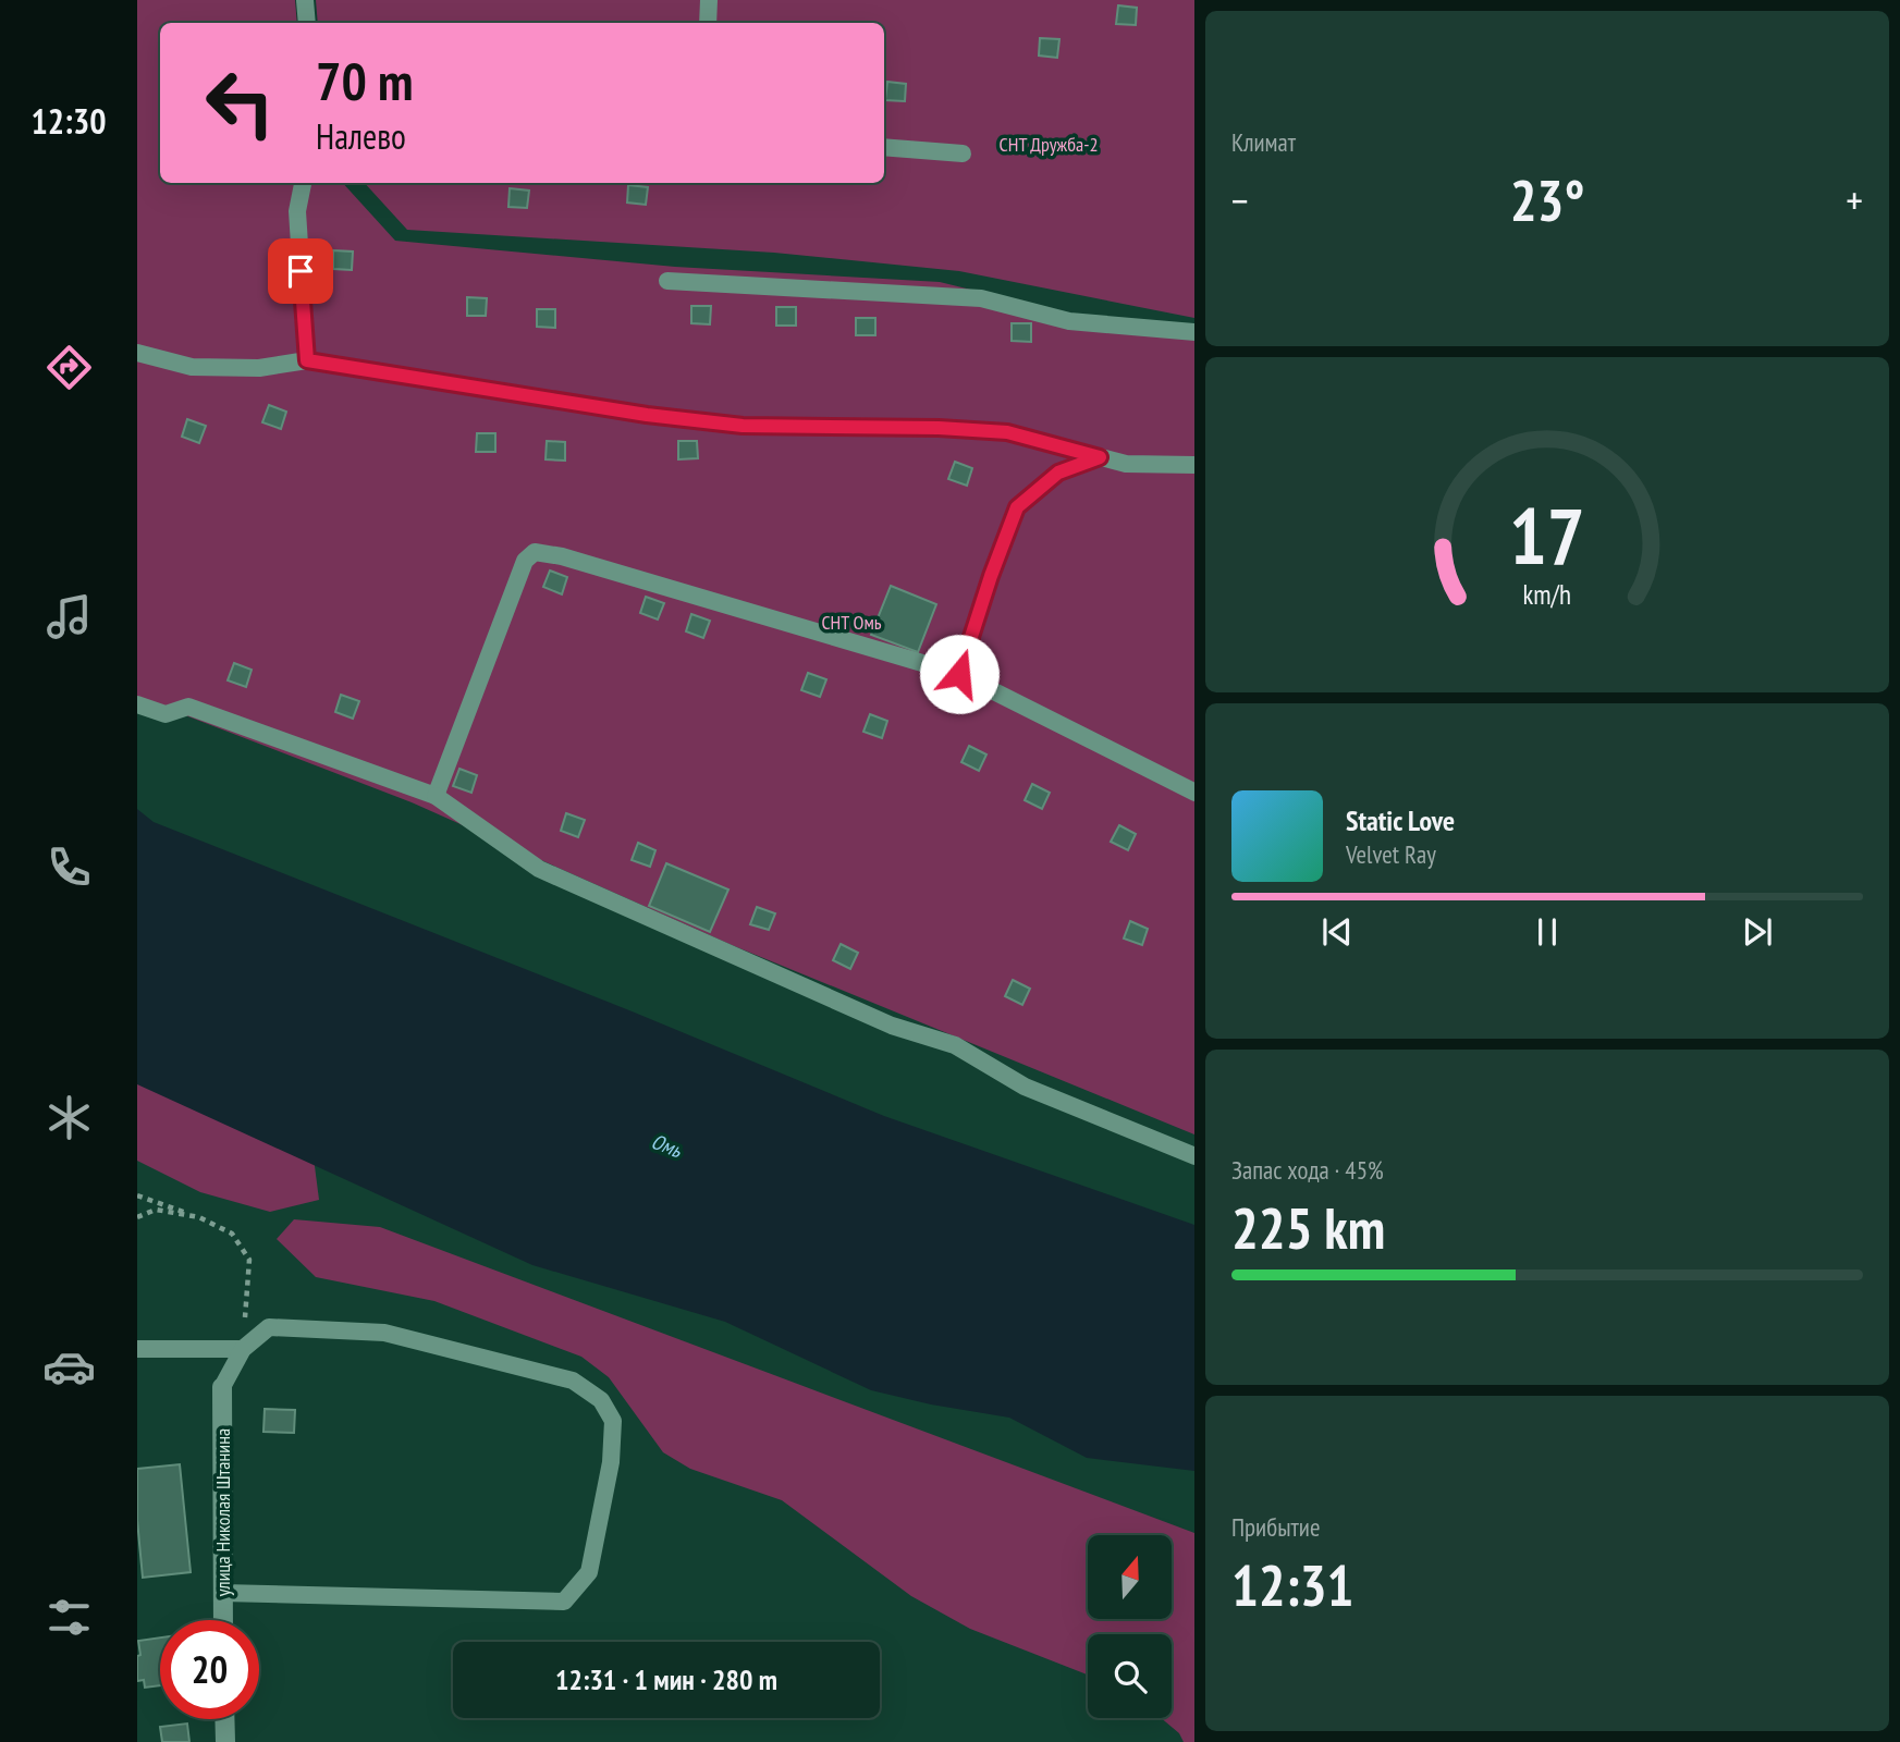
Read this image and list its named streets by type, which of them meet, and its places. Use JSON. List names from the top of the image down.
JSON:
{
  "streets": {
    "street": ["улица Николая Штанина"]
  },
  "water": ["Омь"],
  "parks": ["СНТ Дружба-2", "СНТ Омь"],
  "north": "top",
  "page": {
    "tabs": "12:30",
    "tile": [
      "Климат",
      ["Запас хода · 45%", "225 km"],
      ["Прибытие", "12:31"]
    ],
    "turn": ["70 m", "Налево"],
    "heat": ["−", "23°", "+"],
    "song": ["Static Love", "Velvet Ray"],
    "limit": "20",
    "trip": "12:31 · 1 мин · 280 m",
    "gauge": ["17", "km/h"]
  }
}
